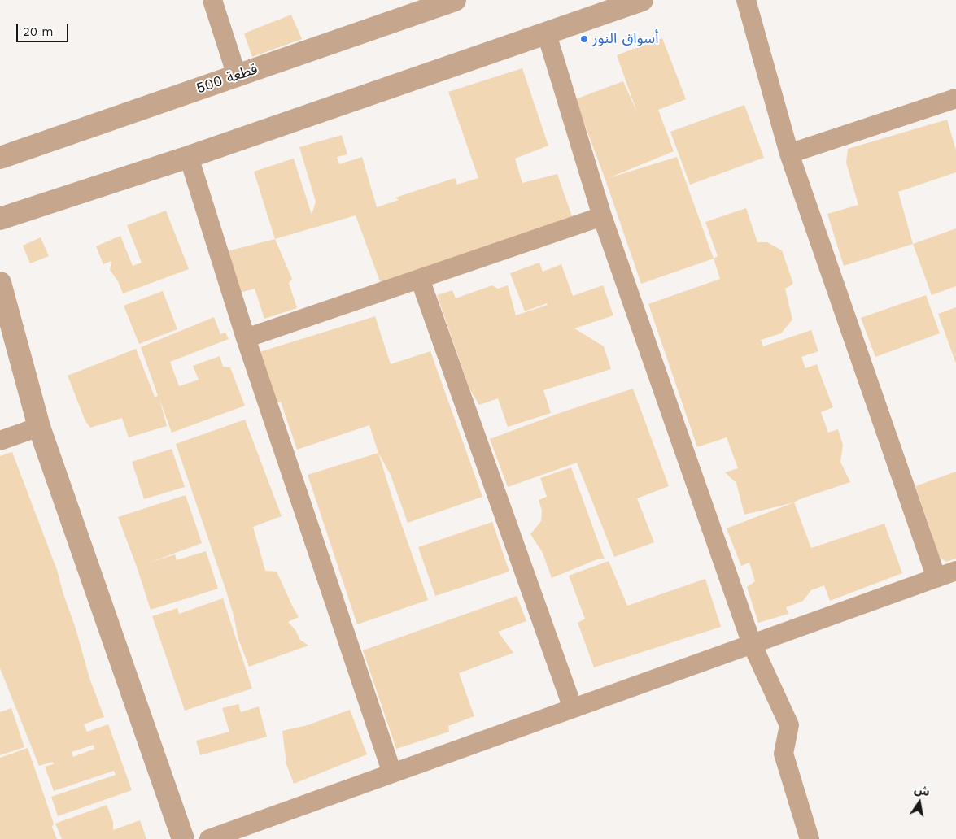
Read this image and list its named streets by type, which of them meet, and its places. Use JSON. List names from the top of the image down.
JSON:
{
  "streets": {
    "street": ["قطعة 500"]
  },
  "places": ["أسواق النور"],
  "scale_bar": "20 m",
  "north": "top"
}
